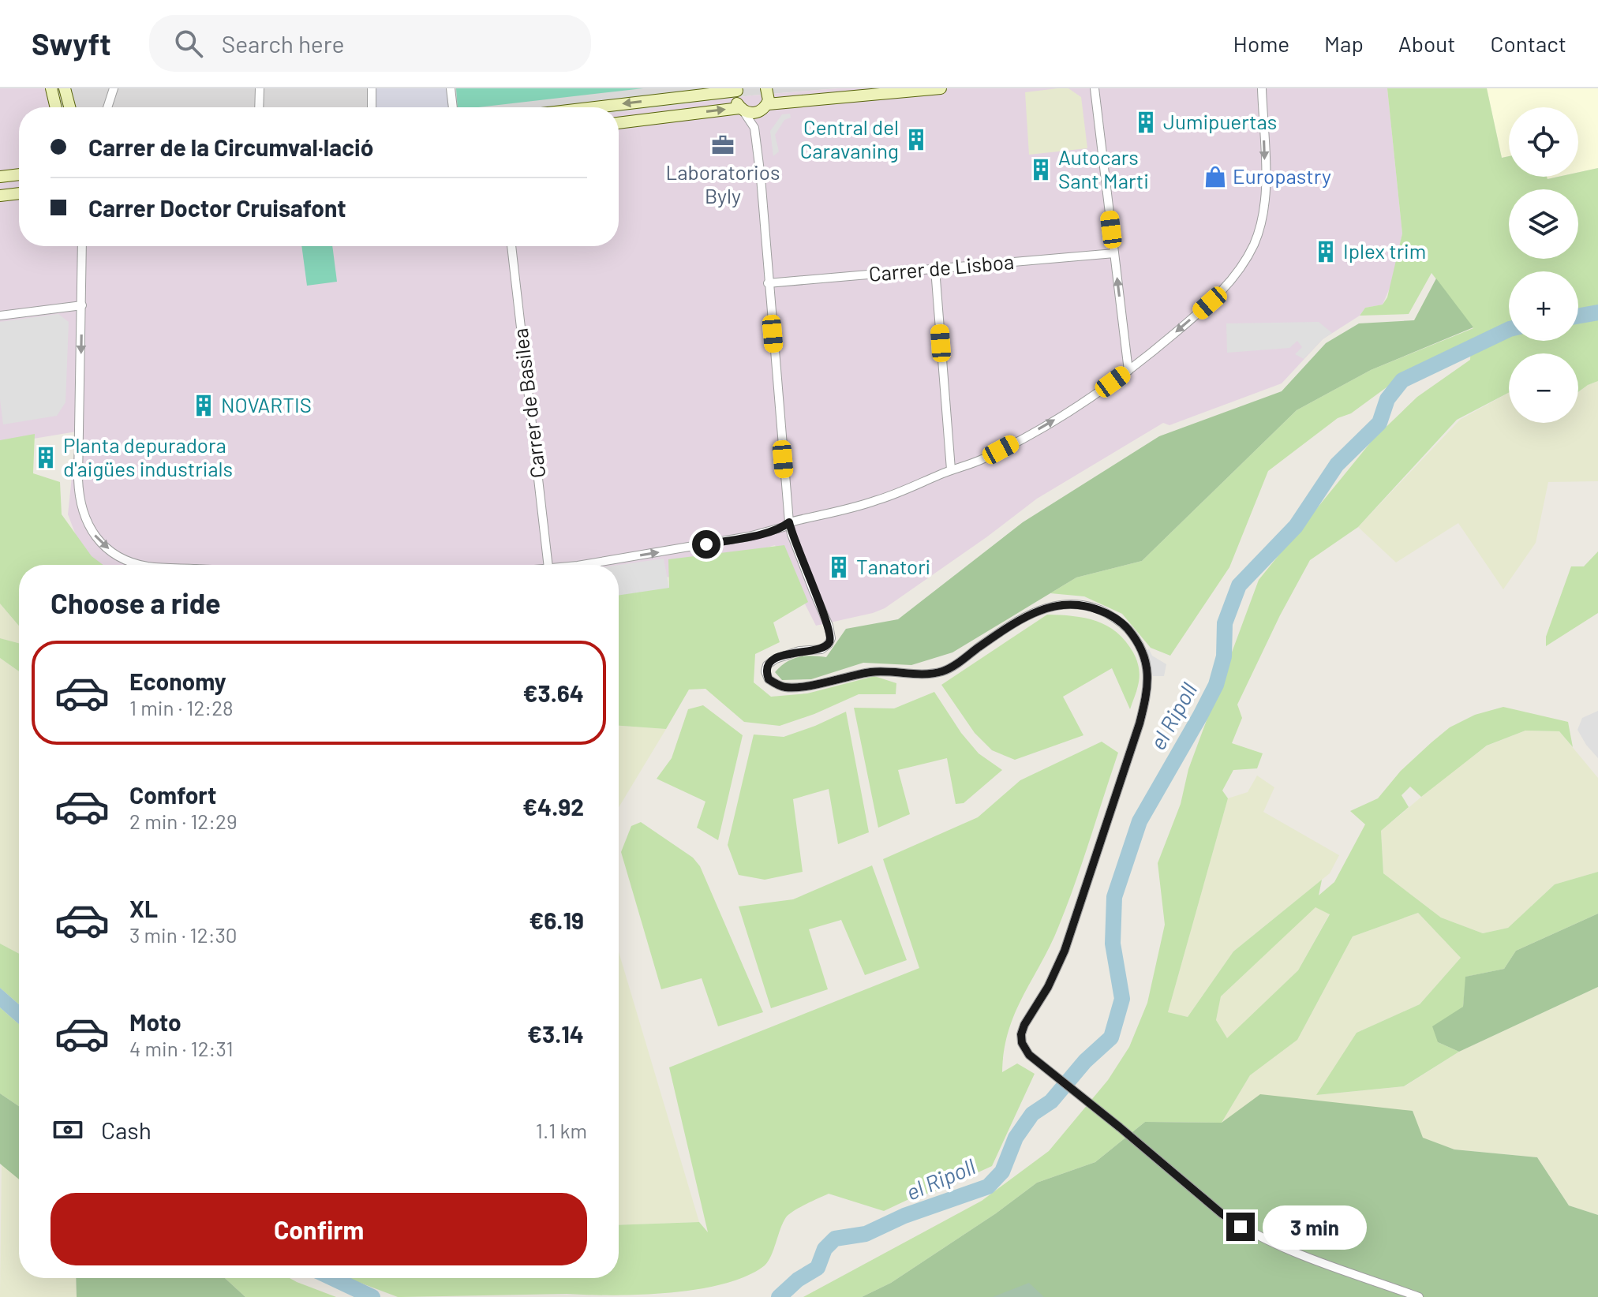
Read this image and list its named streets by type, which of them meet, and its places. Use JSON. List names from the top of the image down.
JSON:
{
  "streets": {
    "street": ["Carrer de Lisboa", "Carrer de Basilea"]
  },
  "water": ["el Ripoll"],
  "places": {
    "building": [
      "Jumipuertas",
      "Central del Caravaning",
      "Autocars Sant Marti",
      "Iplex trim",
      "NOVARTIS",
      "Planta depuradora d'aigües industrials",
      "Tanatori"
    ],
    "office": ["Laboratorios Byly"],
    "shop": ["Europastry"]
  },
  "page": {
    "header": "Swyft",
    "search": "Search here",
    "nav": [
      "Home",
      "Map",
      "About",
      "Contact"
    ],
    "map_buttons": ["+", "−"],
    "banner": ["Carrer de la Circumval·lació", "Carrer Doctor Cruisafont"],
    "heading": "Choose a ride",
    "list": [
      {
        "name": "Economy",
        "note": "1 min · 12:28",
        "value": "€3.64"
      },
      {
        "name": "Comfort",
        "note": "2 min · 12:29",
        "value": "€4.92"
      },
      {
        "name": "XL",
        "note": "3 min · 12:30",
        "value": "€6.19"
      },
      {
        "name": "Moto",
        "note": "4 min · 12:31",
        "value": "€3.14"
      }
    ],
    "pay": ["Cash", "1.1 km"],
    "buttons": "Confirm",
    "bubble": "3 min"
  }
}
